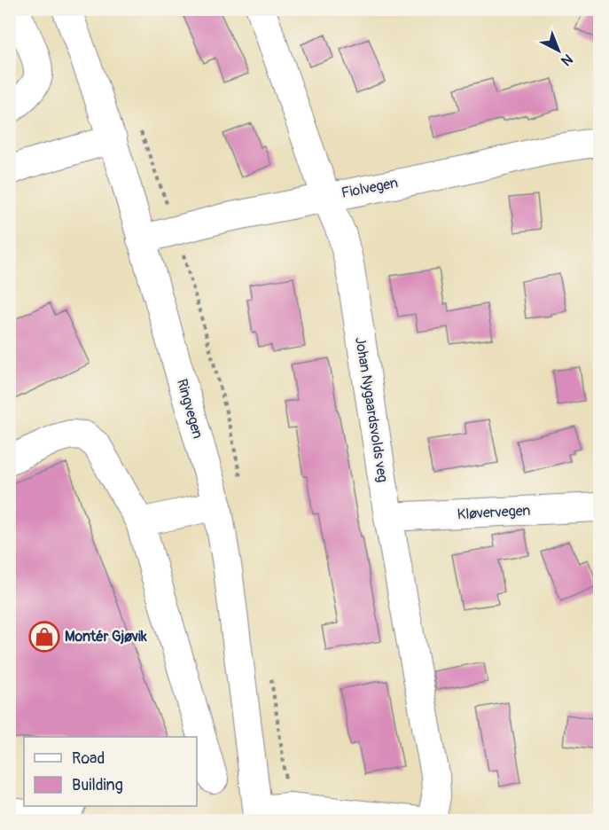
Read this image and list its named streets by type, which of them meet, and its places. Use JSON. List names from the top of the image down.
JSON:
{
  "streets": {
    "street": [
      "Fiolvegen",
      "Ringvegen",
      "Johan Nygaardsvolds veg",
      "Kløvervegen"
    ]
  },
  "crossings": [
    ["Fiolvegen", "Ringvegen"],
    ["Fiolvegen", "Johan Nygaardsvolds veg"],
    ["Johan Nygaardsvolds veg", "Kløvervegen"]
  ],
  "places": {
    "shop": ["Montér Gjøvik"]
  },
  "legend": ["Road", "Building"],
  "north": "bottom right"
}
